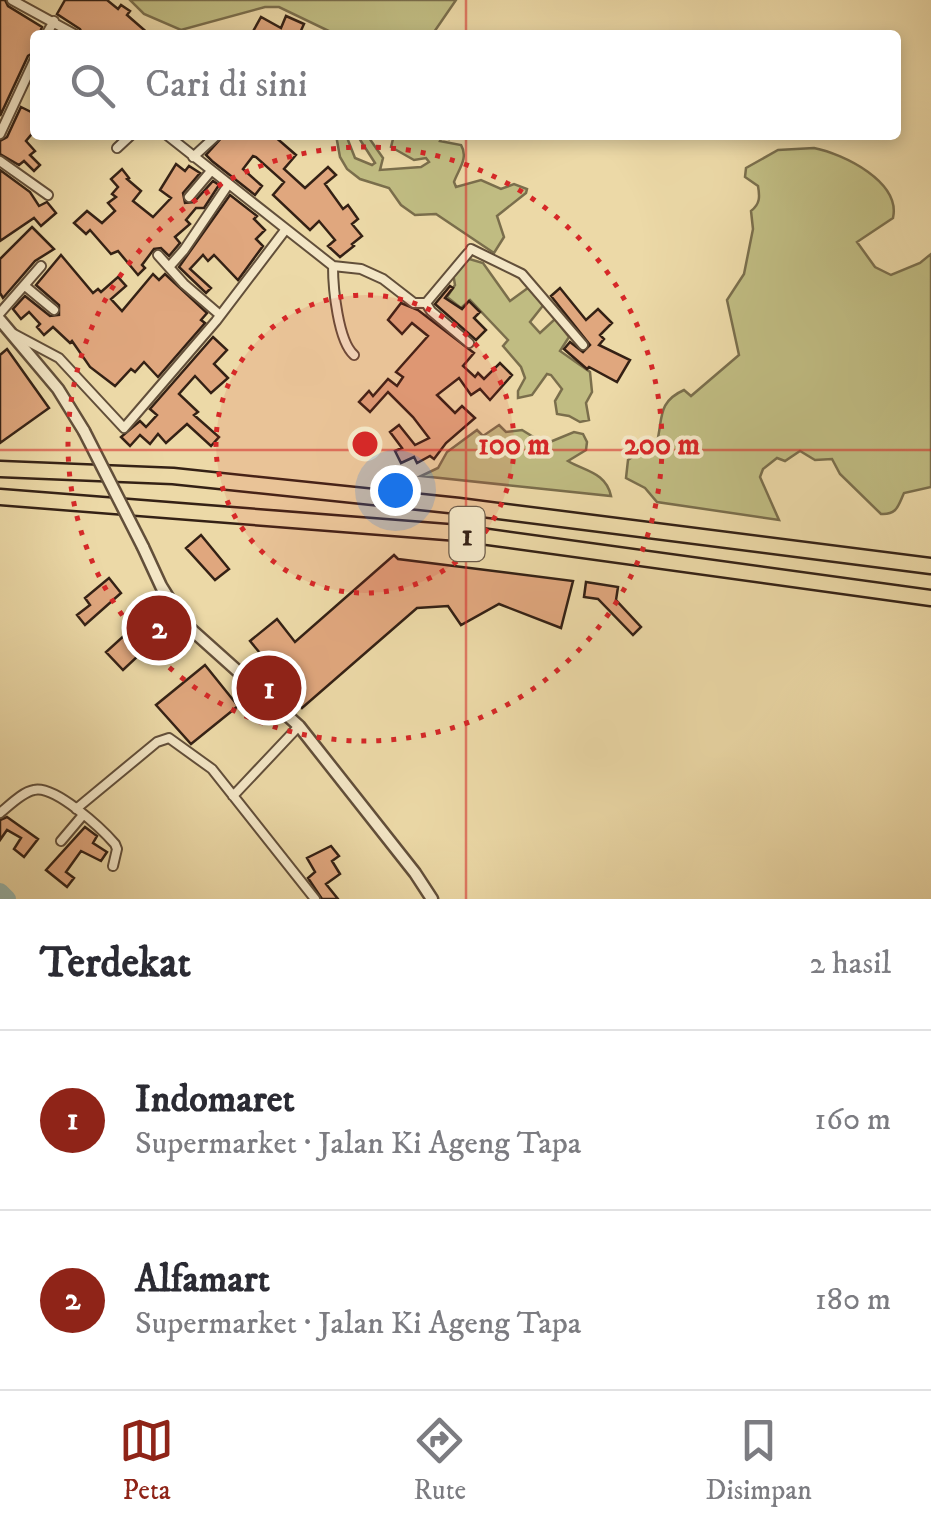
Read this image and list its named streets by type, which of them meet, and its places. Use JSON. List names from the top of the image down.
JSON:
{
  "streets": {
    "highway": ["1"]
  },
  "page": {
    "search": "Cari di sini",
    "pins": ["2", "1"],
    "heading": ["Terdekat", "2 hasil"],
    "list": [
      {
        "mark": "1",
        "name": "Indomaret",
        "note": "Supermarket · Jalan Ki Ageng Tapa",
        "value": "160 m"
      },
      {
        "mark": "2",
        "name": "Alfamart",
        "note": "Supermarket · Jalan Ki Ageng Tapa",
        "value": "180 m"
      }
    ],
    "nav": ["Peta", "Rute", "Disimpan"]
  },
  "rings": ["100 m", "200 m"]
}
